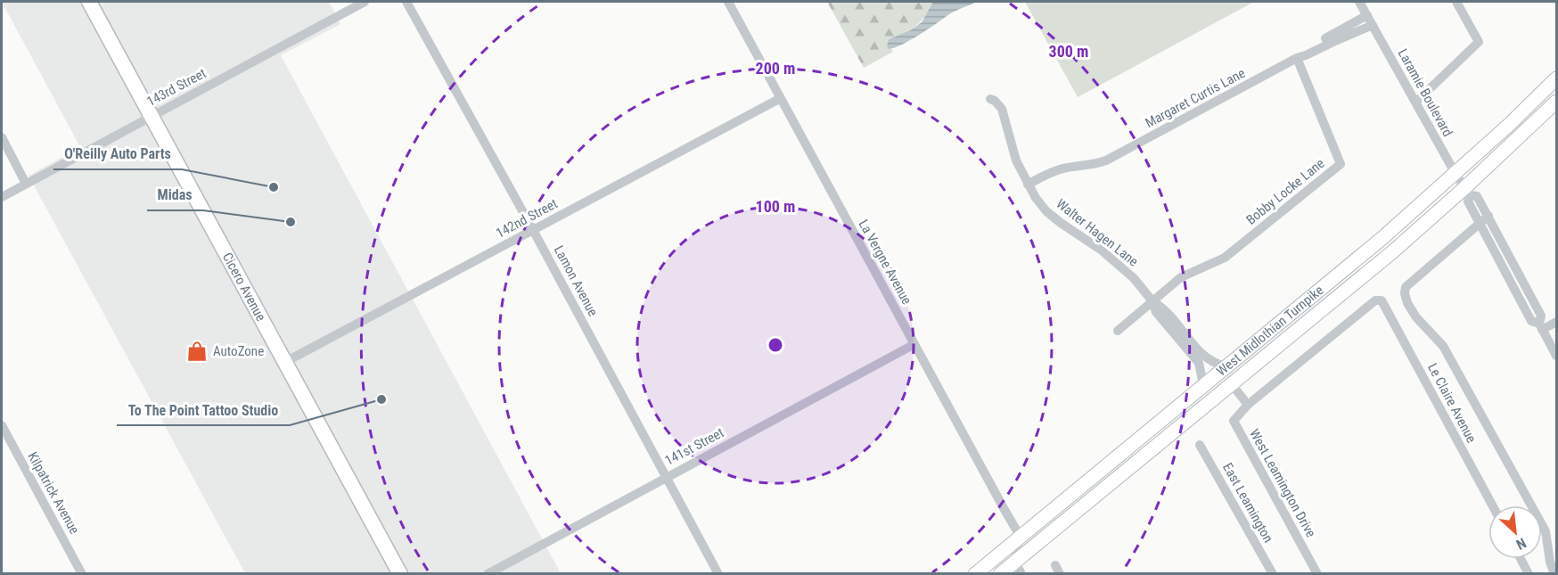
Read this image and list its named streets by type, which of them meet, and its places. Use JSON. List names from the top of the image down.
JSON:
{
  "streets": {
    "main road": ["Cicero Avenue", "West Midlothian Turnpike"],
    "street": [
      "143rd Street",
      "Laramie Boulevard",
      "Margaret Curtis Lane",
      "Bobby Locke Lane",
      "142nd Street",
      "Walter Hagen Lane",
      "La Vergne Avenue",
      "Lamon Avenue",
      "Le Claire Avenue",
      "141st Street",
      "West Leamington Drive",
      "Kilpatrick Avenue",
      "East Leamington"
    ]
  },
  "crossings": [
    ["143rd Street", "Cicero Avenue"],
    ["Laramie Boulevard", "Margaret Curtis Lane"],
    ["Laramie Boulevard", "West Midlothian Turnpike"],
    ["Margaret Curtis Lane", "Bobby Locke Lane"],
    ["Margaret Curtis Lane", "Walter Hagen Lane"],
    ["Bobby Locke Lane", "Walter Hagen Lane"],
    ["142nd Street", "La Vergne Avenue"],
    ["142nd Street", "Lamon Avenue"],
    ["142nd Street", "Cicero Avenue"],
    ["Walter Hagen Lane", "West Midlothian Turnpike"],
    ["La Vergne Avenue", "West Midlothian Turnpike"],
    ["La Vergne Avenue", "141st Street"],
    ["Lamon Avenue", "141st Street"],
    ["Le Claire Avenue", "West Leamington Drive"]
  ],
  "places": {
    "other": ["O'Reilly Auto Parts", "Midas", "To The Point Tattoo Studio"],
    "shop": ["AutoZone"]
  },
  "north": "bottom right",
  "rings": ["300 m", "200 m", "100 m"]
}
